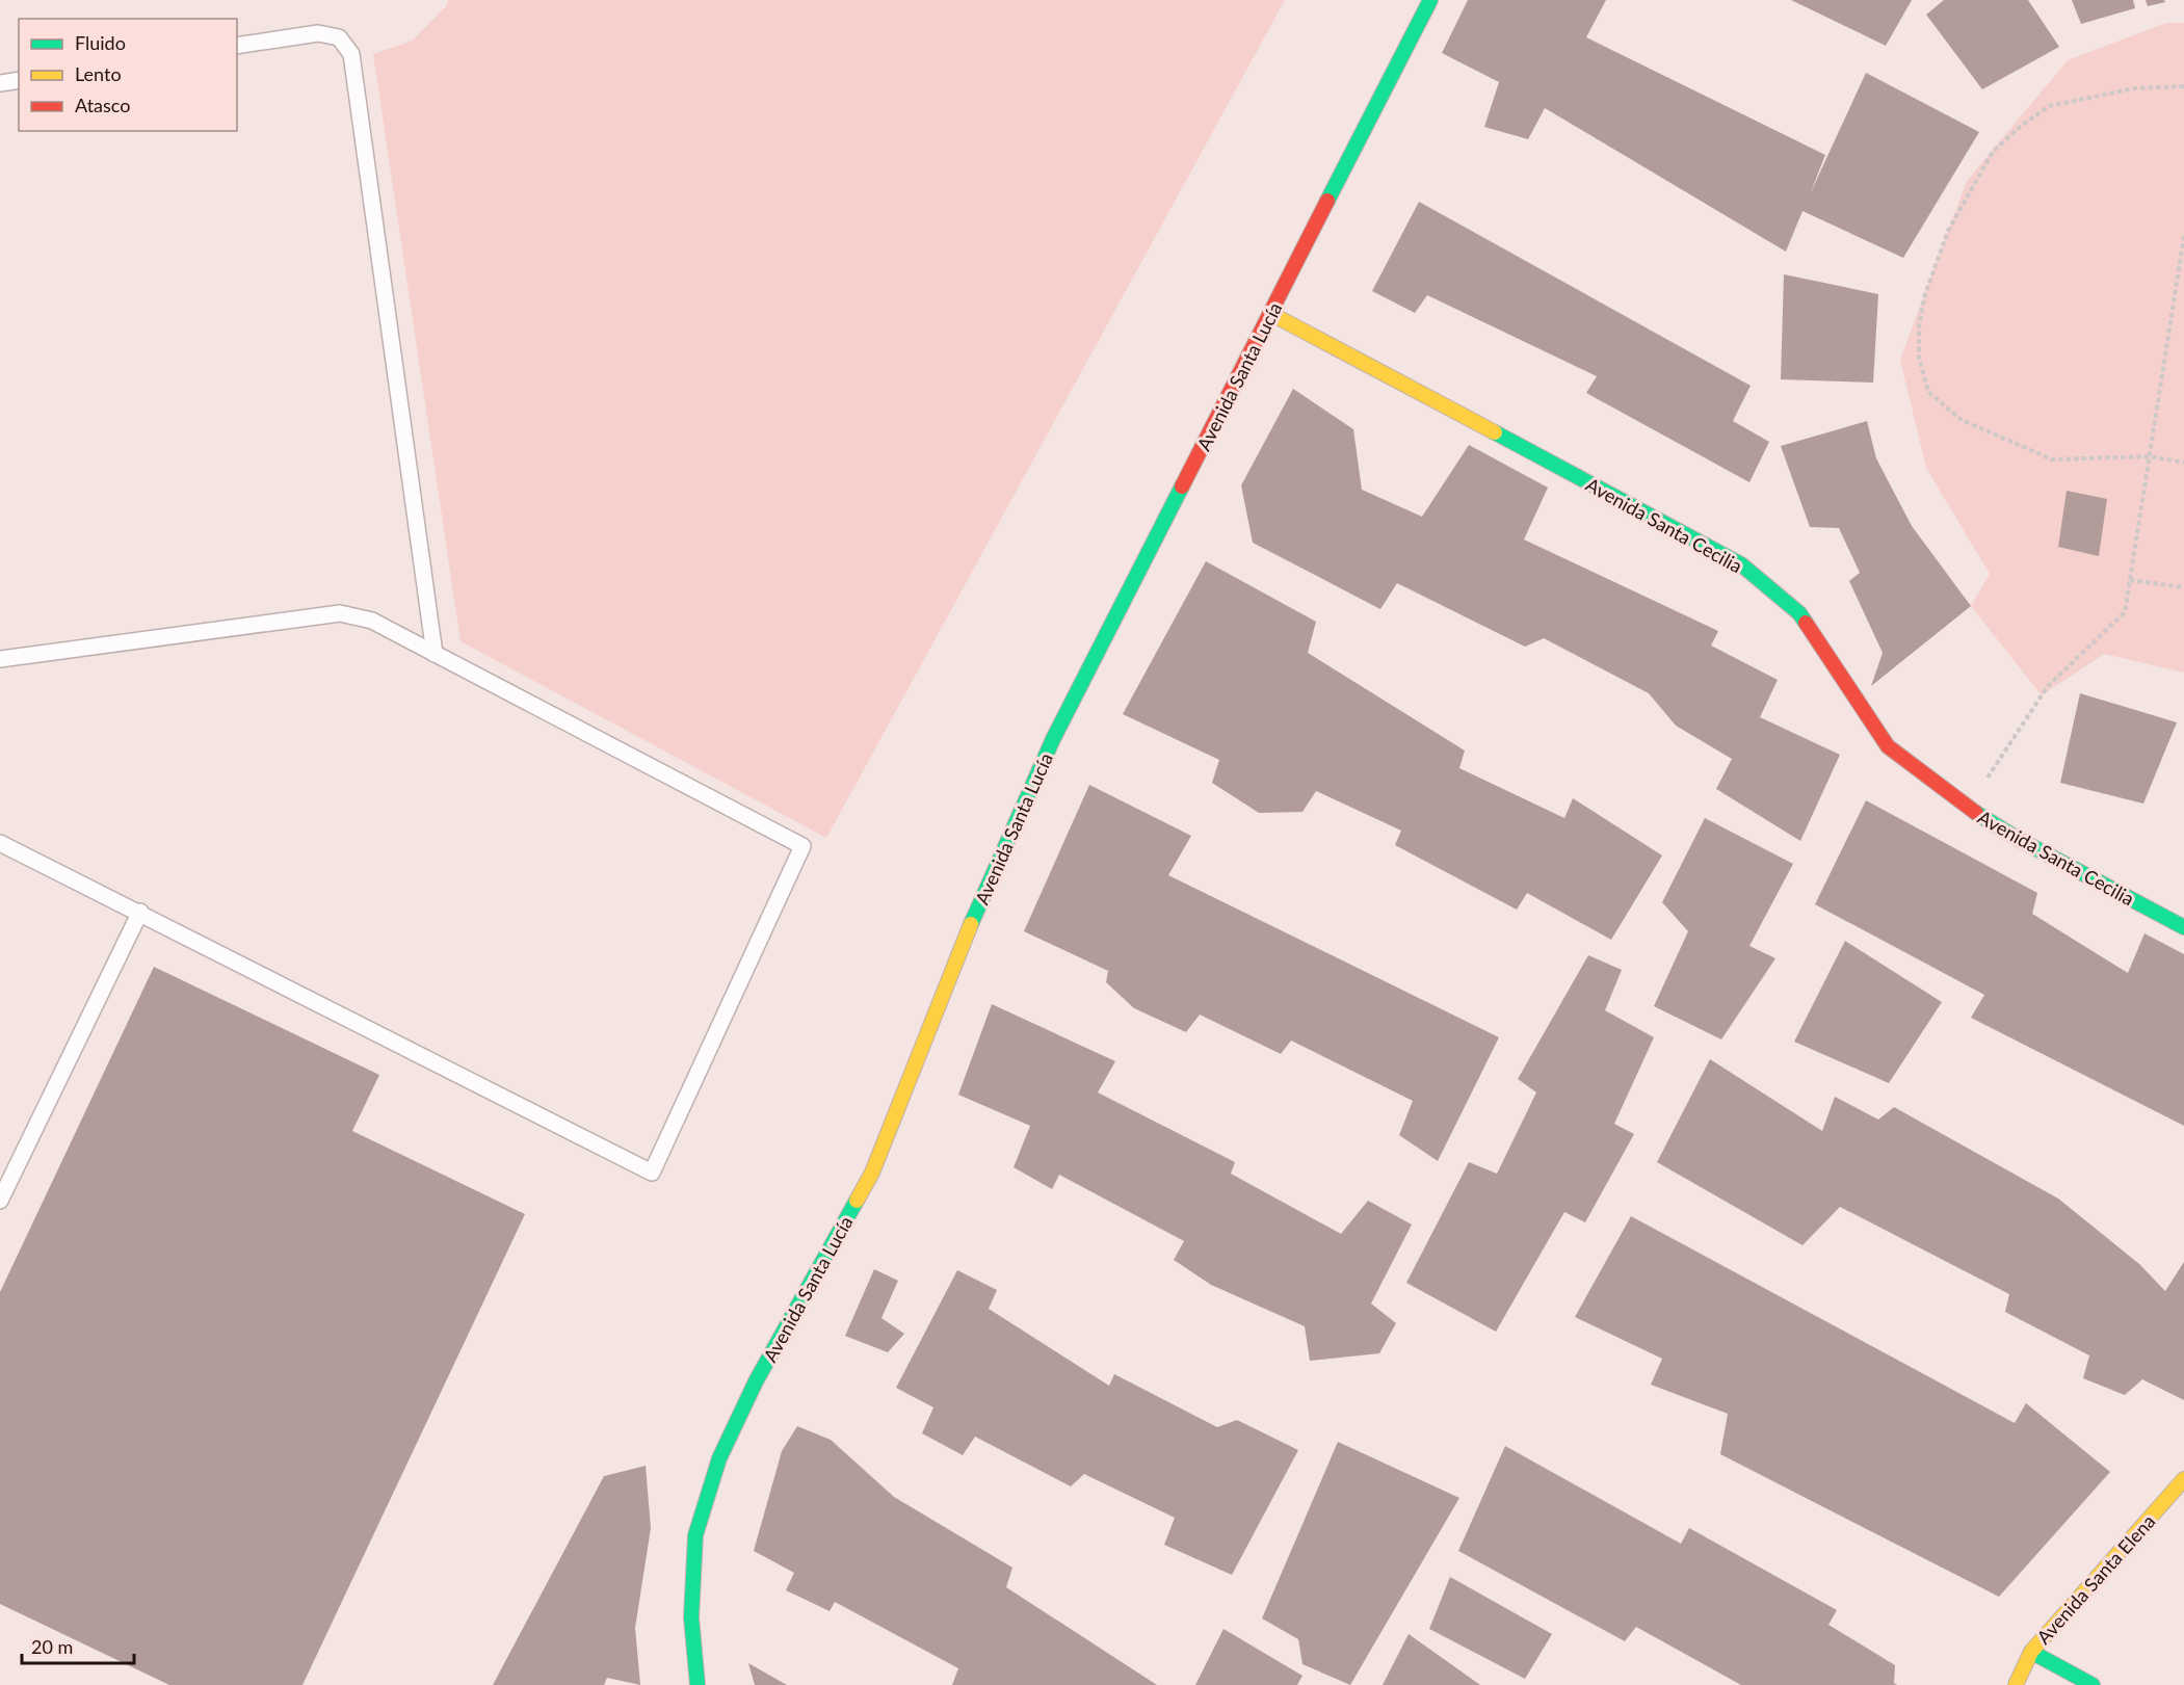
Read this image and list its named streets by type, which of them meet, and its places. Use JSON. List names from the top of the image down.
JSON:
{
  "streets": {
    "street": ["Avenida Santa Lucía", "Avenida Santa Cecilia", "Avenida Santa Elena"]
  },
  "crossings": [
    ["Avenida Santa Lucía", "Avenida Santa Cecilia"]
  ],
  "legend": ["Fluido", "Lento", "Atasco"],
  "scale_bar": "20 m"
}
